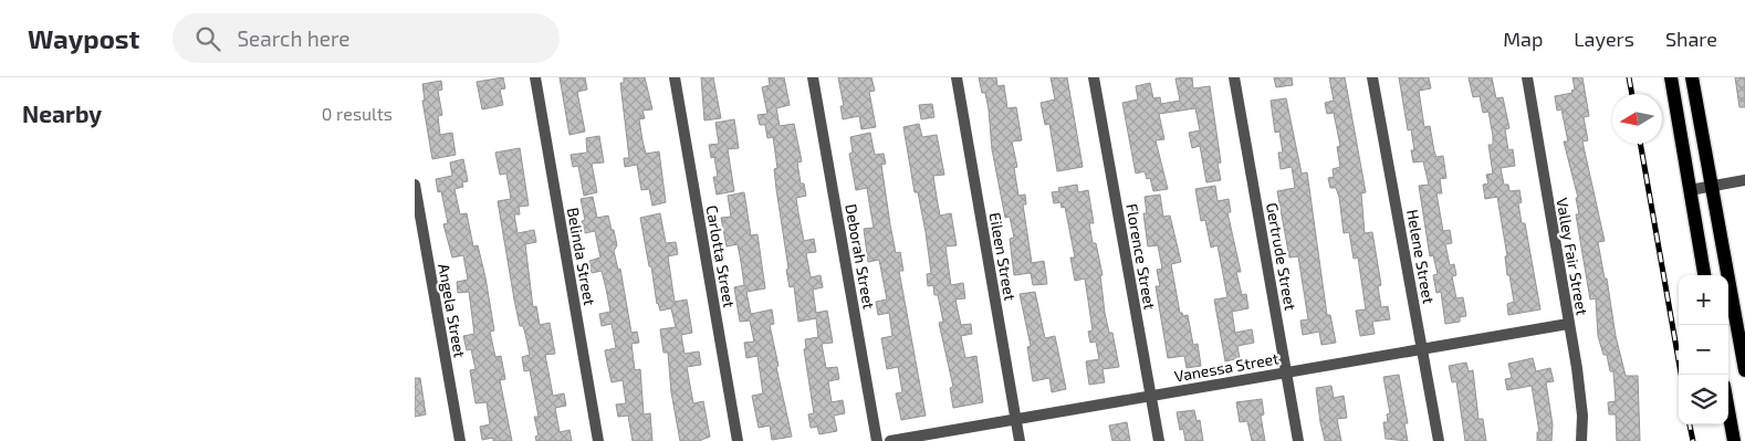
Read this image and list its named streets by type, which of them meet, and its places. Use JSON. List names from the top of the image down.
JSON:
{
  "streets": {
    "street": [
      "Belinda Street",
      "Carlotta Street",
      "Deborah Street",
      "Eileen Street",
      "Florence Street",
      "Gertrude Street",
      "Helene Street",
      "Valley Fair Street",
      "Angela Street",
      "Vanessa Street"
    ]
  },
  "crossings": [
    ["Eileen Street", "Vanessa Street"],
    ["Florence Street", "Vanessa Street"],
    ["Gertrude Street", "Vanessa Street"],
    ["Helene Street", "Vanessa Street"],
    ["Valley Fair Street", "Vanessa Street"]
  ],
  "north": "left",
  "page": {
    "header": "Waypost",
    "search": "Search here",
    "nav": ["Map", "Layers", "Share"],
    "heading": ["Nearby", "0 results"],
    "map_buttons": ["+", "−"]
  }
}
